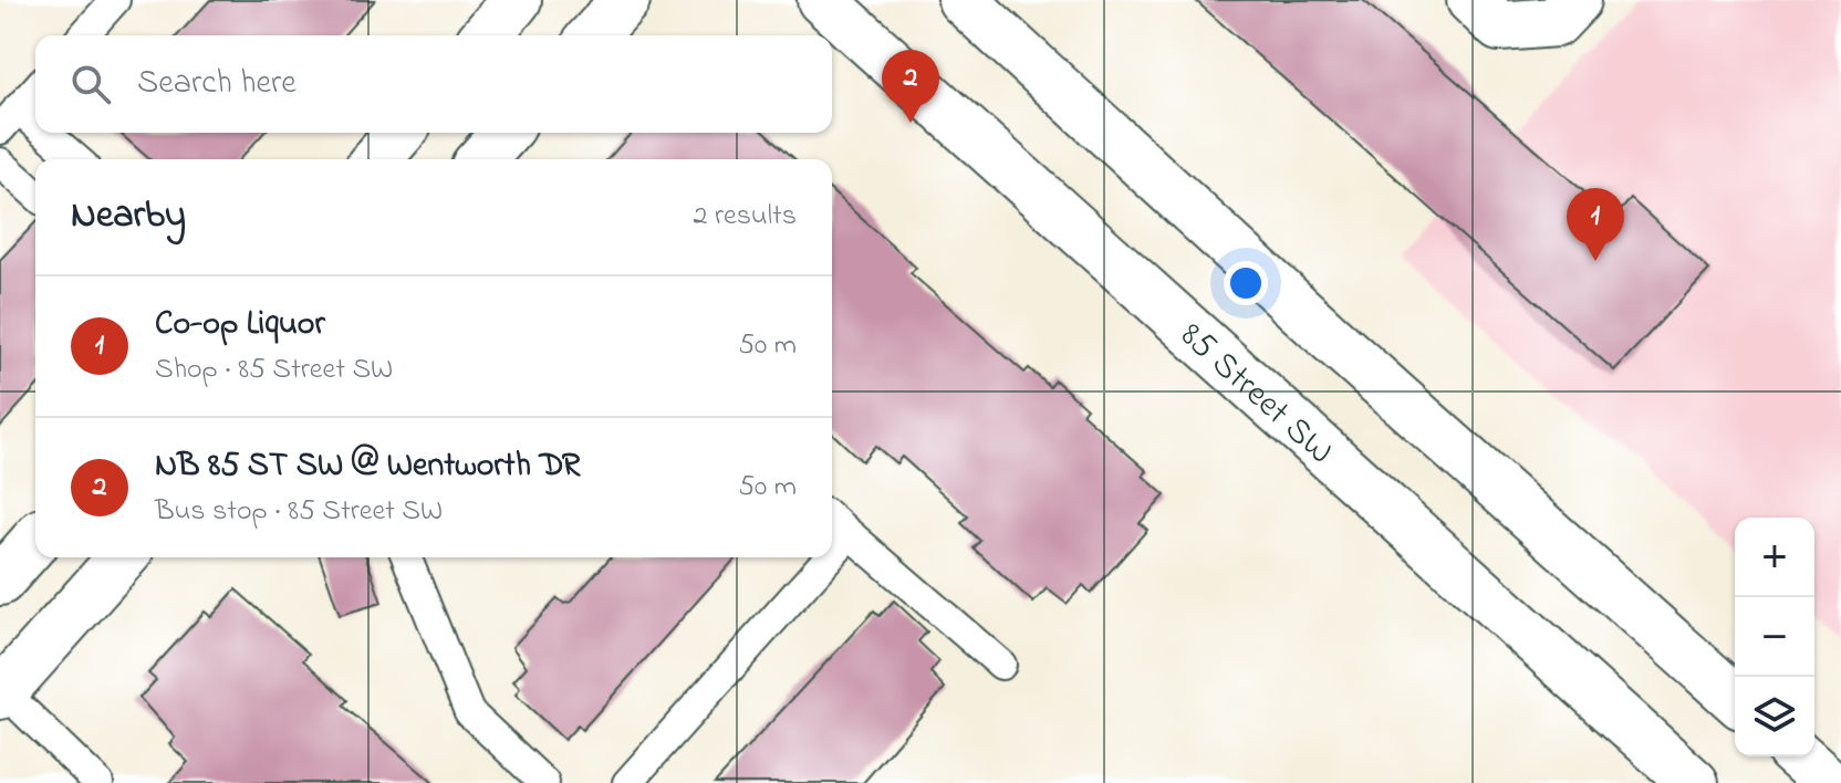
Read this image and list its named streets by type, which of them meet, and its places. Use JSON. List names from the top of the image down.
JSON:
{
  "streets": {
    "main road": ["85 Street SW"]
  },
  "page": {
    "search": "Search here",
    "pins": ["2", "1"],
    "heading": ["Nearby", "2 results"],
    "list": [
      {
        "mark": "1",
        "name": "Co-op Liquor",
        "note": "Shop · 85 Street SW",
        "value": "50 m"
      },
      {
        "mark": "2",
        "name": "NB 85 ST SW @ Wentworth DR",
        "note": "Bus stop · 85 Street SW",
        "value": "50 m"
      }
    ],
    "map_buttons": ["+", "−"]
  }
}
